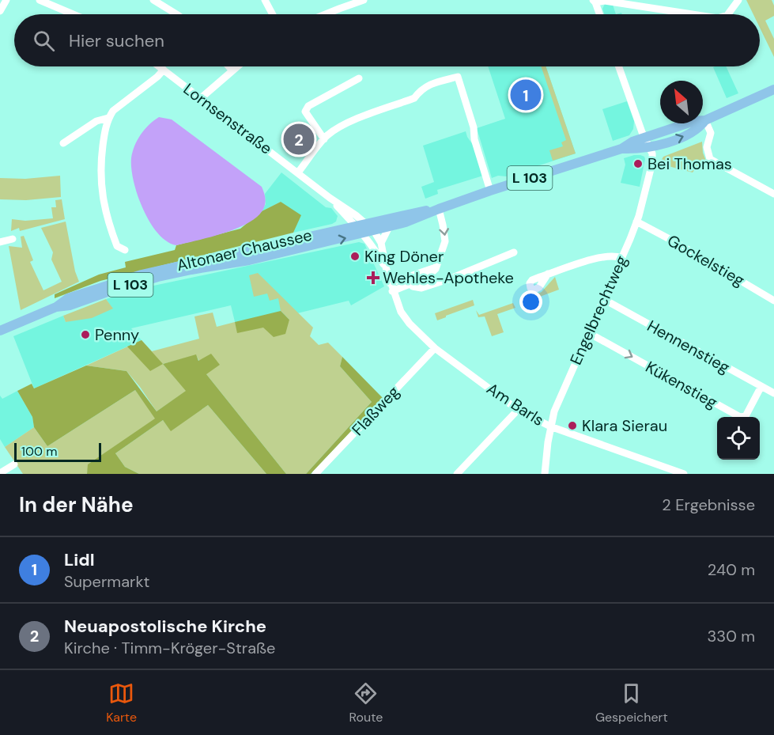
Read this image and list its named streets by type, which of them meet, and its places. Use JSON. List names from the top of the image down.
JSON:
{
  "streets": {
    "main road": ["L 103", "Altonaer Chaussee"],
    "street": [
      "Lornsenstraße",
      "Gockelstieg",
      "Engelbrechtweg",
      "Hennenstieg",
      "Kükenstieg",
      "Am Barls",
      "Flaßweg"
    ]
  },
  "crossings": [
    ["Lornsenstraße", "Altonaer Chaussee"],
    ["Lornsenstraße", "Am Barls"],
    ["Altonaer Chaussee", "Engelbrechtweg"],
    ["Gockelstieg", "Engelbrechtweg"],
    ["Engelbrechtweg", "Hennenstieg"],
    ["Engelbrechtweg", "Kükenstieg"],
    ["Engelbrechtweg", "Am Barls"],
    ["Hennenstieg", "Kükenstieg"],
    ["Am Barls", "Flaßweg"]
  ],
  "one_way": ["Kükenstieg"],
  "places": {
    "other": [
      "Bei Thomas",
      "King Döner",
      "Penny",
      "Klara Sierau"
    ],
    "health": ["Wehles-Apotheke"]
  },
  "scale_bar": "100 m",
  "north": "top left",
  "page": {
    "search": "Hier suchen",
    "pins": ["1", "2"],
    "scale": "100 m",
    "heading": ["In der Nähe", "2 Ergebnisse"],
    "list": [
      {
        "mark": "1",
        "name": "Lidl",
        "note": "Supermarkt",
        "value": "240 m"
      },
      {
        "mark": "2",
        "name": "Neuapostolische Kirche",
        "note": "Kirche · Timm-Kröger-Straße",
        "value": "330 m"
      }
    ],
    "nav": ["Karte", "Route", "Gespeichert"]
  }
}
